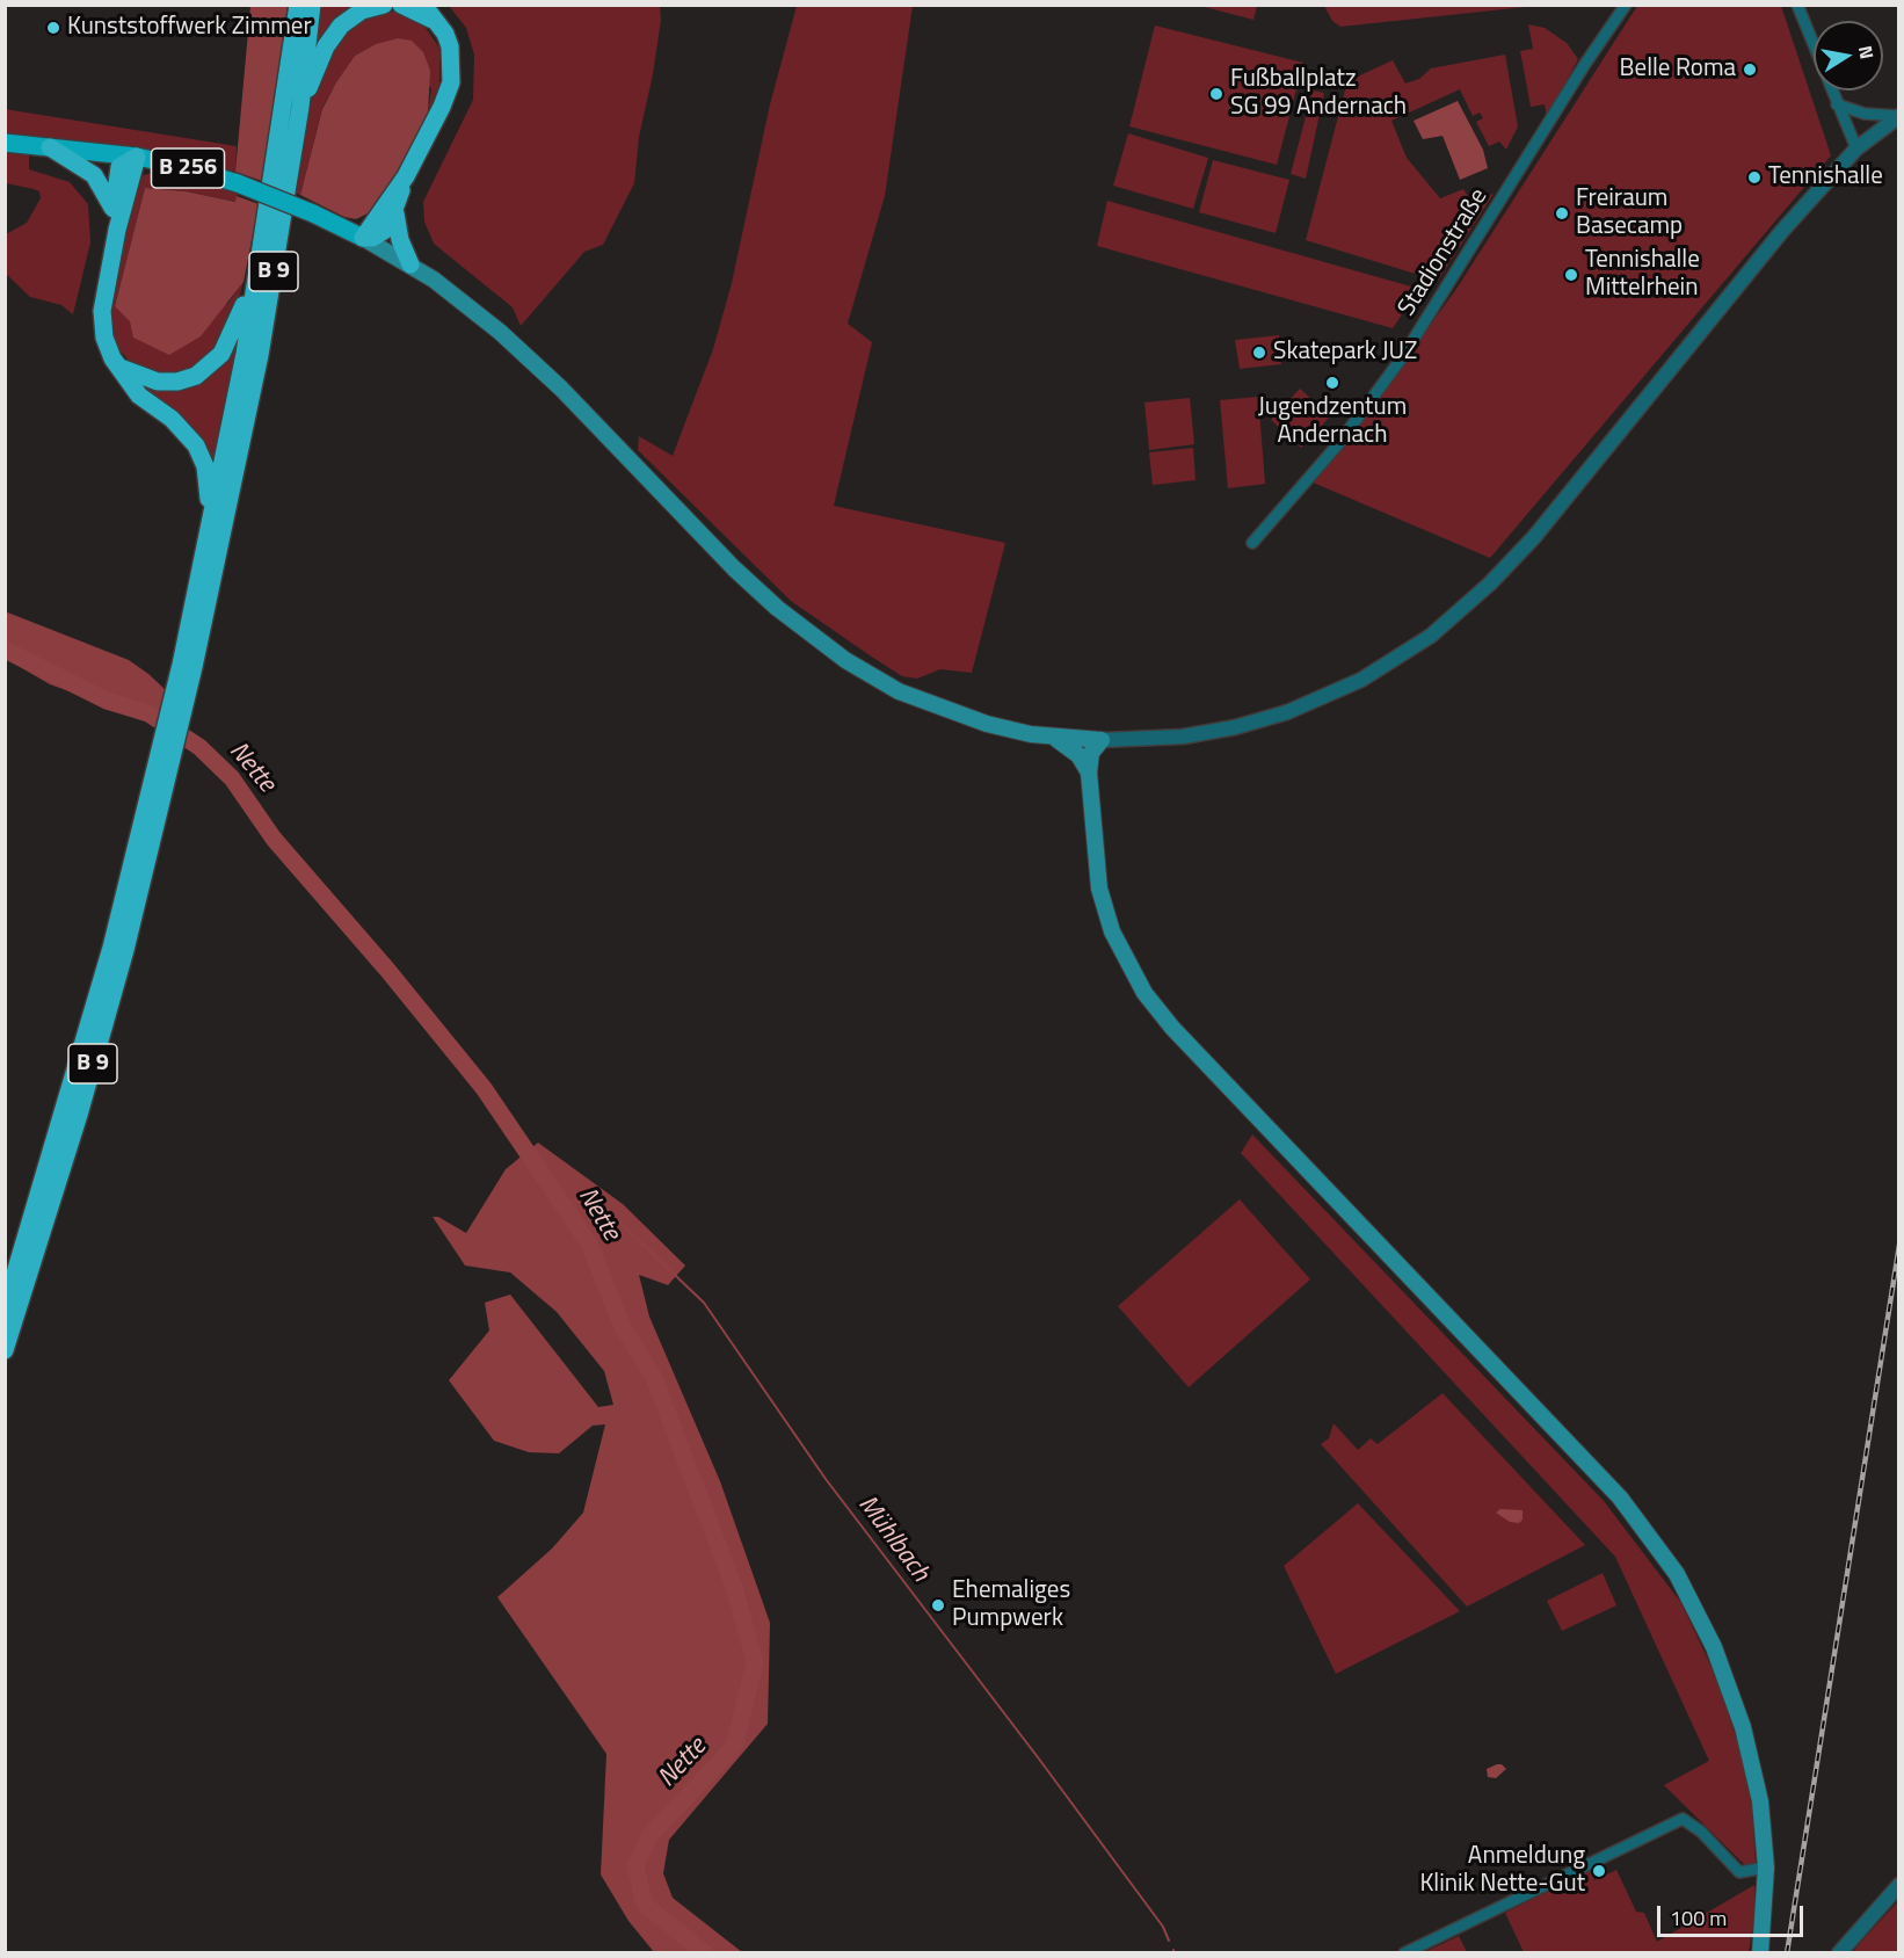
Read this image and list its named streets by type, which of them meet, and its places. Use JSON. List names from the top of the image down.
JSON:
{
  "streets": {
    "highway": ["B 9"],
    "main road": ["B 256"],
    "street": ["Stadionstraße"]
  },
  "water": ["Nette", "Mühlbach"],
  "places": [
    "Kunststoffwerk Zimmer",
    "Belle Roma",
    "Fußballplatz SG 99 Andernach",
    "Tennishalle",
    "Freiraum Basecamp",
    "Tennishalle Mittelrhein",
    "Skatepark JUZ",
    "Jugendzentum Andernach",
    "Ehemaliges Pumpwerk",
    "Anmeldung Klinik Nette-Gut"
  ],
  "scale_bar": "100 m",
  "north": "right"
}
